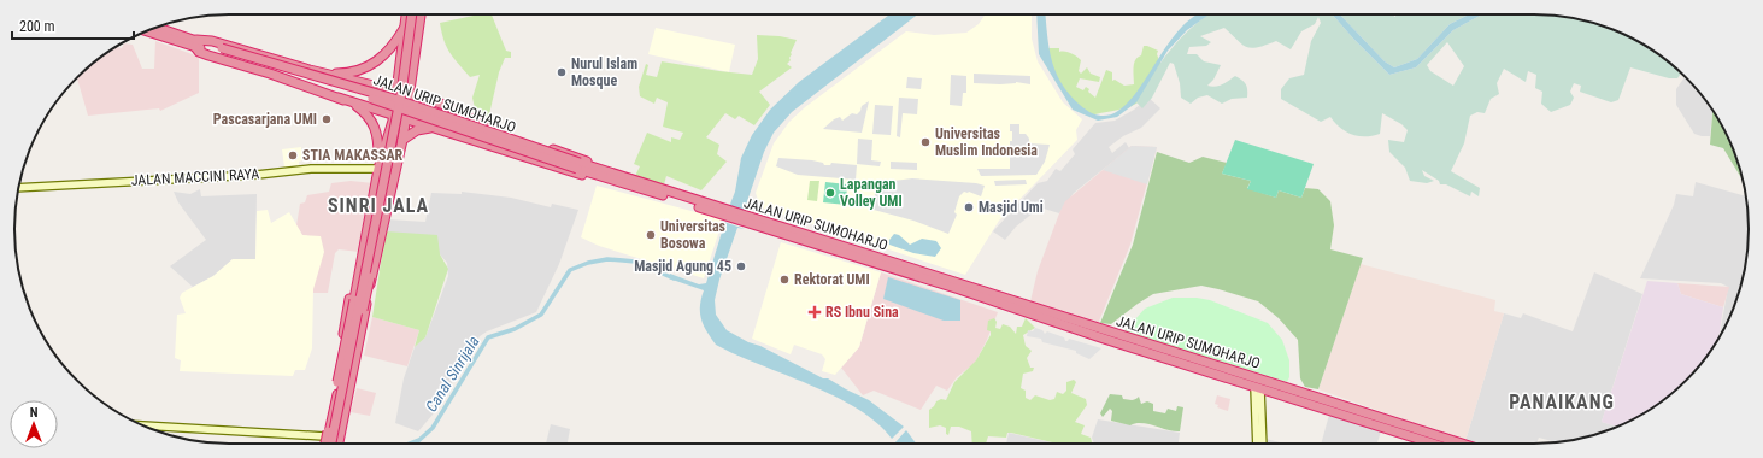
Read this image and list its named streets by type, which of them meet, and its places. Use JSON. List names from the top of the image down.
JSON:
{
  "streets": {
    "highway": ["JALAN URIP SUMOHARJO"],
    "street": ["JALAN MACCINI RAYA"]
  },
  "districts": ["SINRI JALA", "PANAIKANG"],
  "water": ["Canal Sinrijala"],
  "places": {
    "other": [
      "Nurul Islam Mosque",
      "Pascasarjana UMI",
      "Universitas Muslim Indonesia",
      "STIA MAKASSAR",
      "Lapangan Volley UMI",
      "Masjid Umi",
      "Universitas Bosowa",
      "Masjid Agung 45",
      "Rektorat UMI"
    ],
    "health": ["RS Ibnu Sina"]
  },
  "scale_bar": "200 m",
  "north": "top"
}
